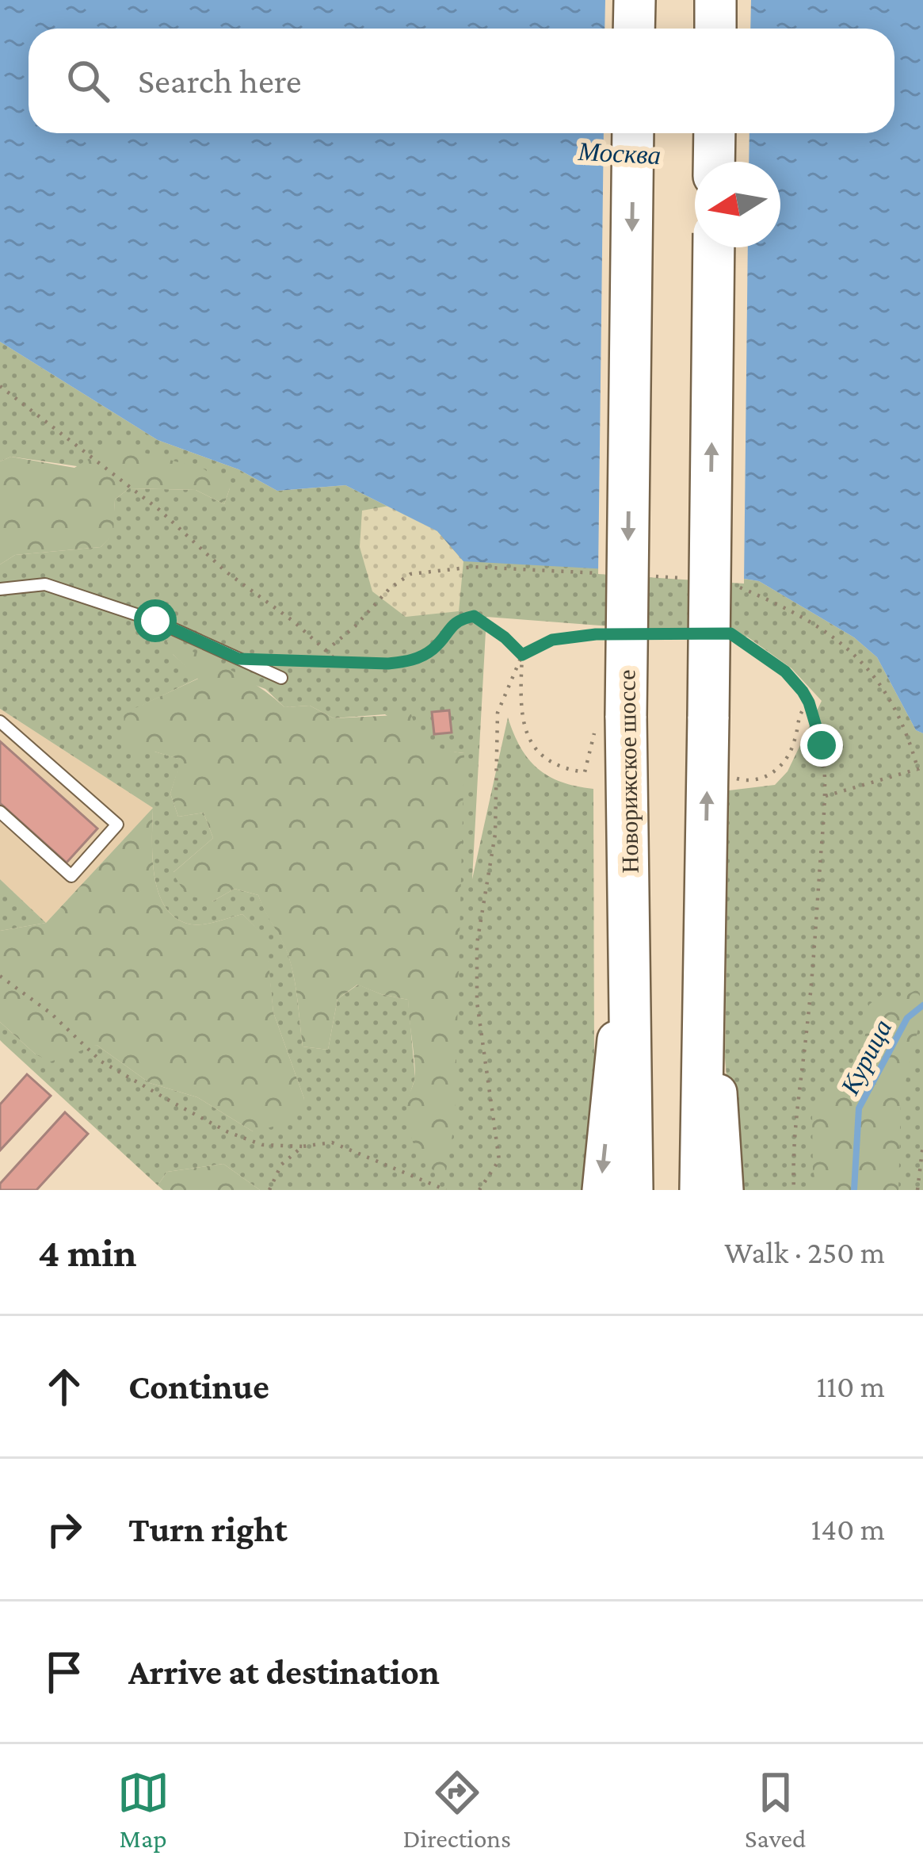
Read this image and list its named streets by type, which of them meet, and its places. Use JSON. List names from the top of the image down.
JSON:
{
  "streets": {
    "highway": ["Новорижское шоссе"]
  },
  "water": ["Москва", "Курица"],
  "north": "left",
  "page": {
    "search": "Search here",
    "heading": ["4 min", "Walk · 250 m"],
    "list": [
      ["Continue", "110 m"],
      ["Turn right", "140 m"],
      "Arrive at destination"
    ],
    "nav": ["Map", "Directions", "Saved"]
  }
}
